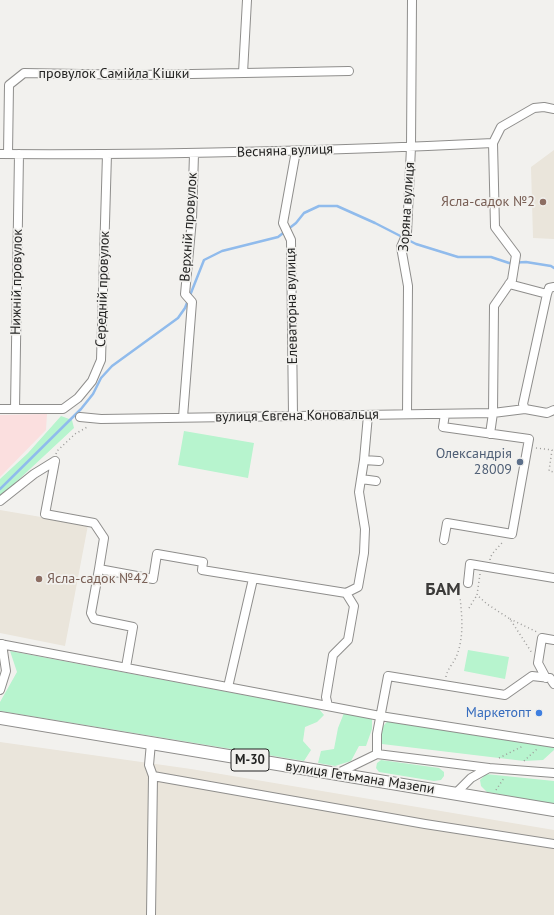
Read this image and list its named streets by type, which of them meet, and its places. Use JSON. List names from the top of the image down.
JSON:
{
  "streets": {
    "highway": ["М-30", "вулиця Гетьмана Мазепи"],
    "street": [
      "провулок Самійла Кішки",
      "Весняна вулиця",
      "Зоряна вулиця",
      "Верхній провулок",
      "Нижній провулок",
      "Середній провулок",
      "Елеваторна вулиця",
      "вулиця Євгена Коновальця"
    ]
  },
  "crossings": [
    ["провулок Самійла Кішки", "Весняна вулиця"],
    ["Весняна вулиця", "Зоряна вулиця"],
    ["Весняна вулиця", "Верхній провулок"],
    ["Весняна вулиця", "Нижній провулок"],
    ["Весняна вулиця", "Середній провулок"],
    ["Весняна вулиця", "Елеваторна вулиця"],
    ["Зоряна вулиця", "вулиця Євгена Коновальця"],
    ["Верхній провулок", "вулиця Євгена Коновальця"],
    ["Нижній провулок", "Середній провулок"],
    ["Елеваторна вулиця", "вулиця Євгена Коновальця"]
  ],
  "districts": ["БАМ"],
  "places": [
    "Ясла-садок №2",
    "Олександрія 28009",
    "Ясла-садок №42",
    "Маркетопт"
  ]
}
